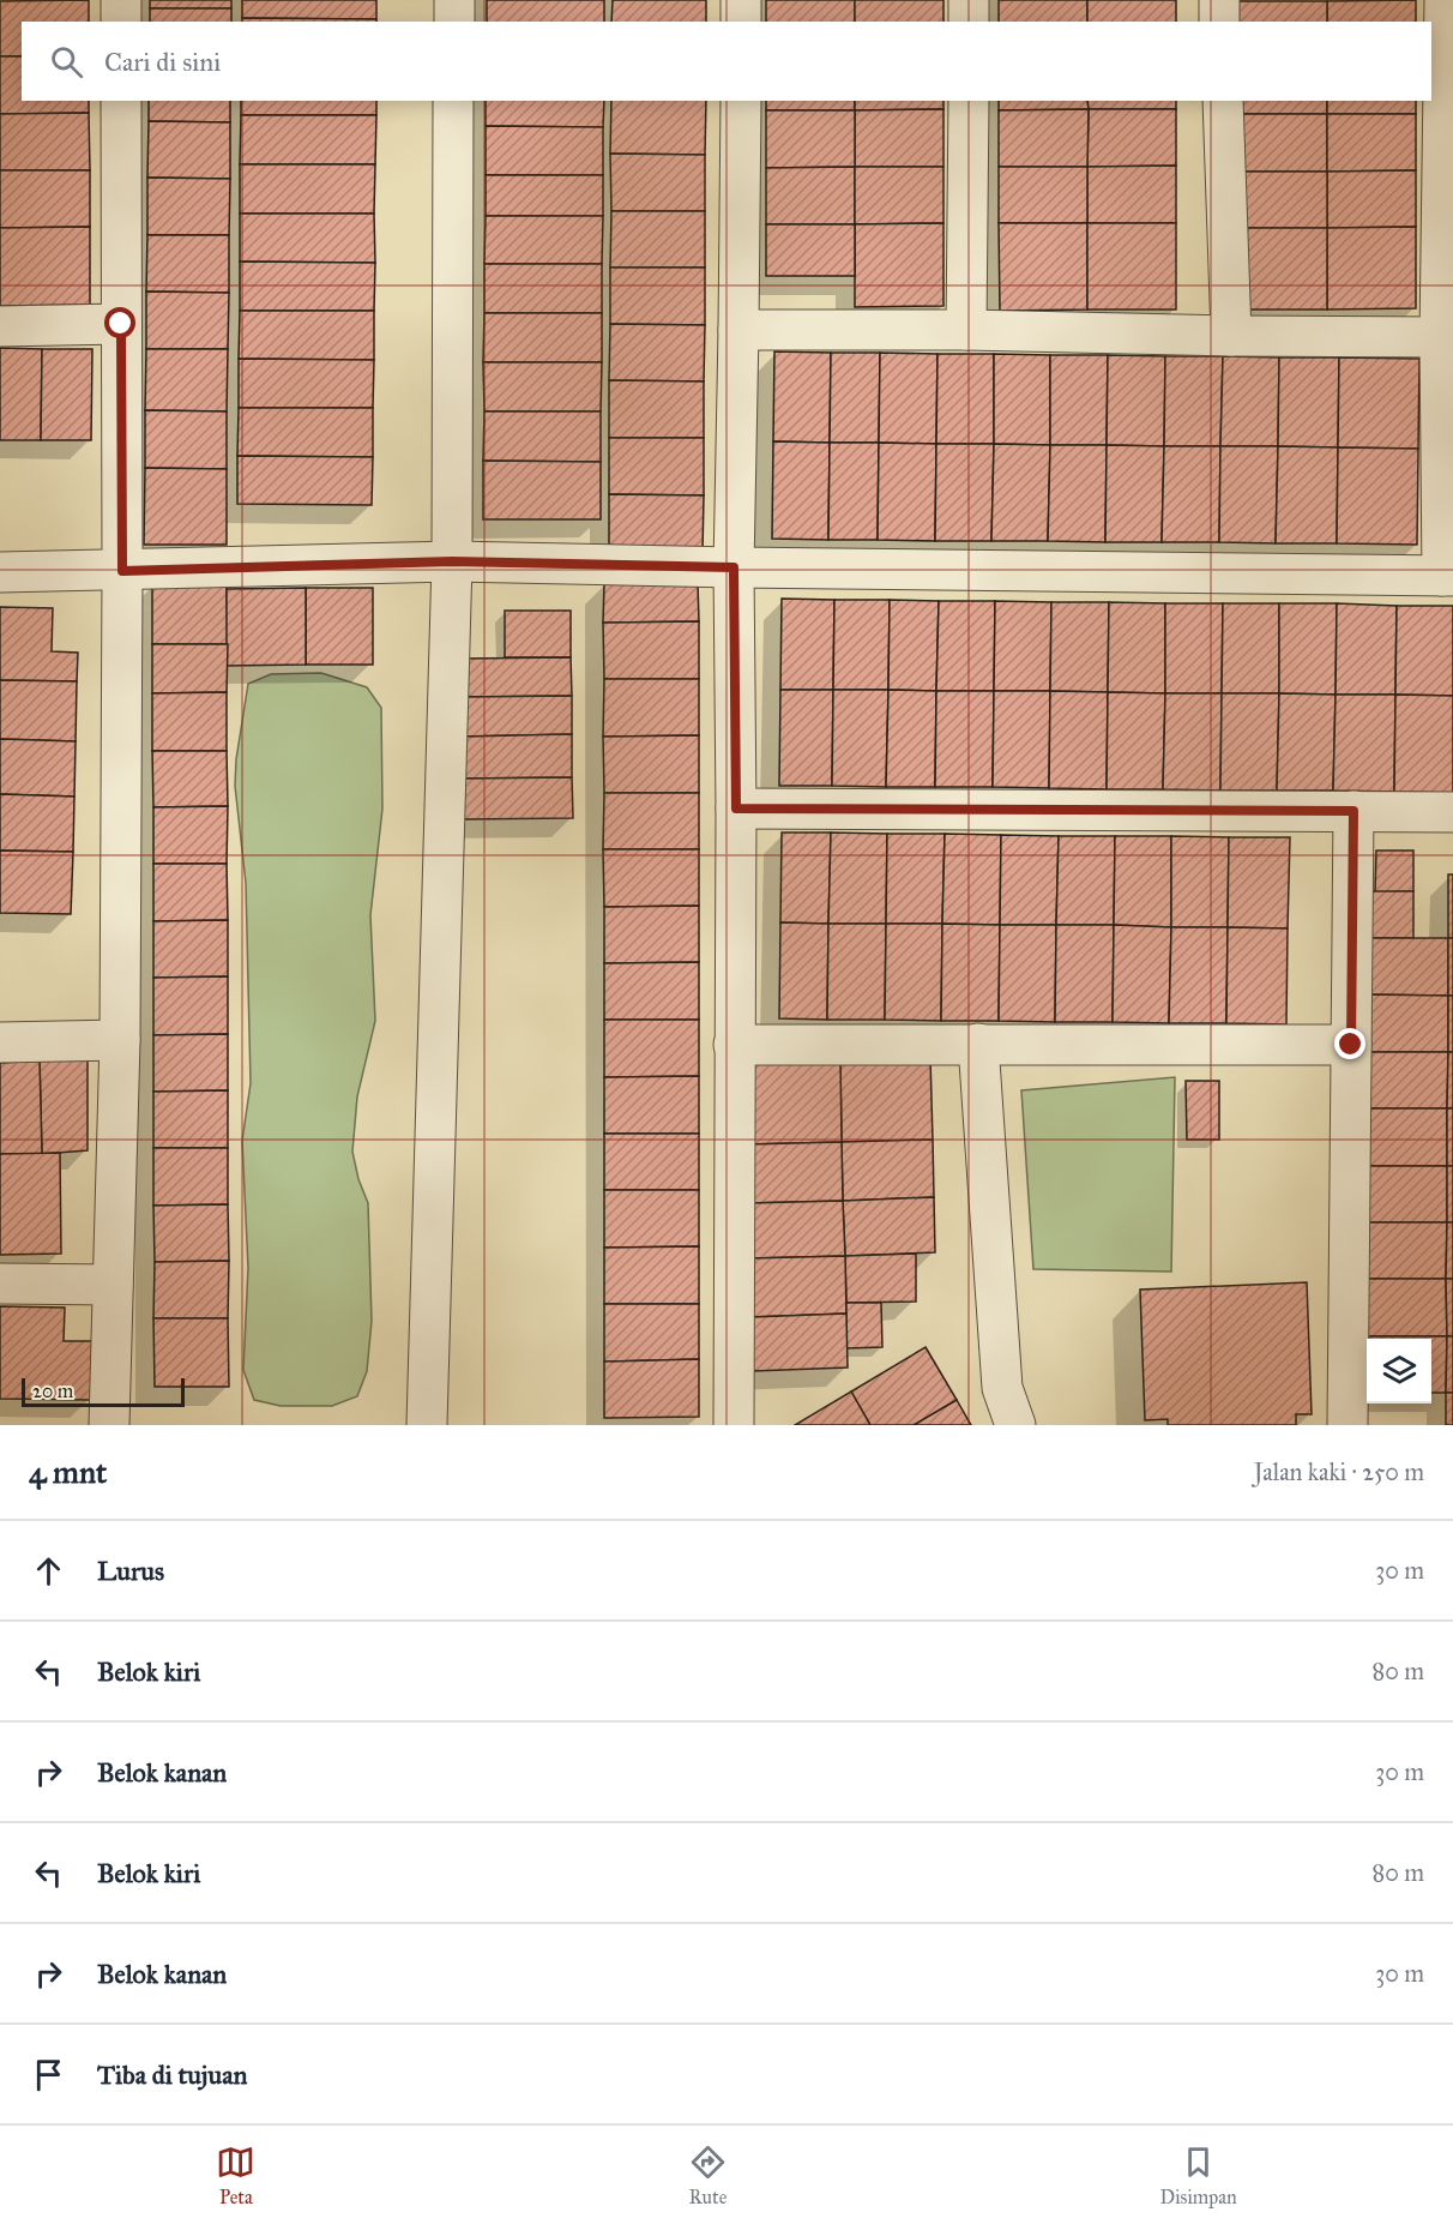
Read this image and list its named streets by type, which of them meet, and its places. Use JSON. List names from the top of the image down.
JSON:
{
  "scale_bar": "20 m",
  "page": {
    "search": "Cari di sini",
    "scale": "20 m",
    "heading": ["4 mnt", "Jalan kaki · 250 m"],
    "list": [
      ["Lurus", "30 m"],
      ["Belok kiri", "80 m"],
      ["Belok kanan", "30 m"],
      ["Belok kiri", "80 m"],
      ["Belok kanan", "30 m"],
      "Tiba di tujuan"
    ],
    "nav": ["Peta", "Rute", "Disimpan"]
  }
}
